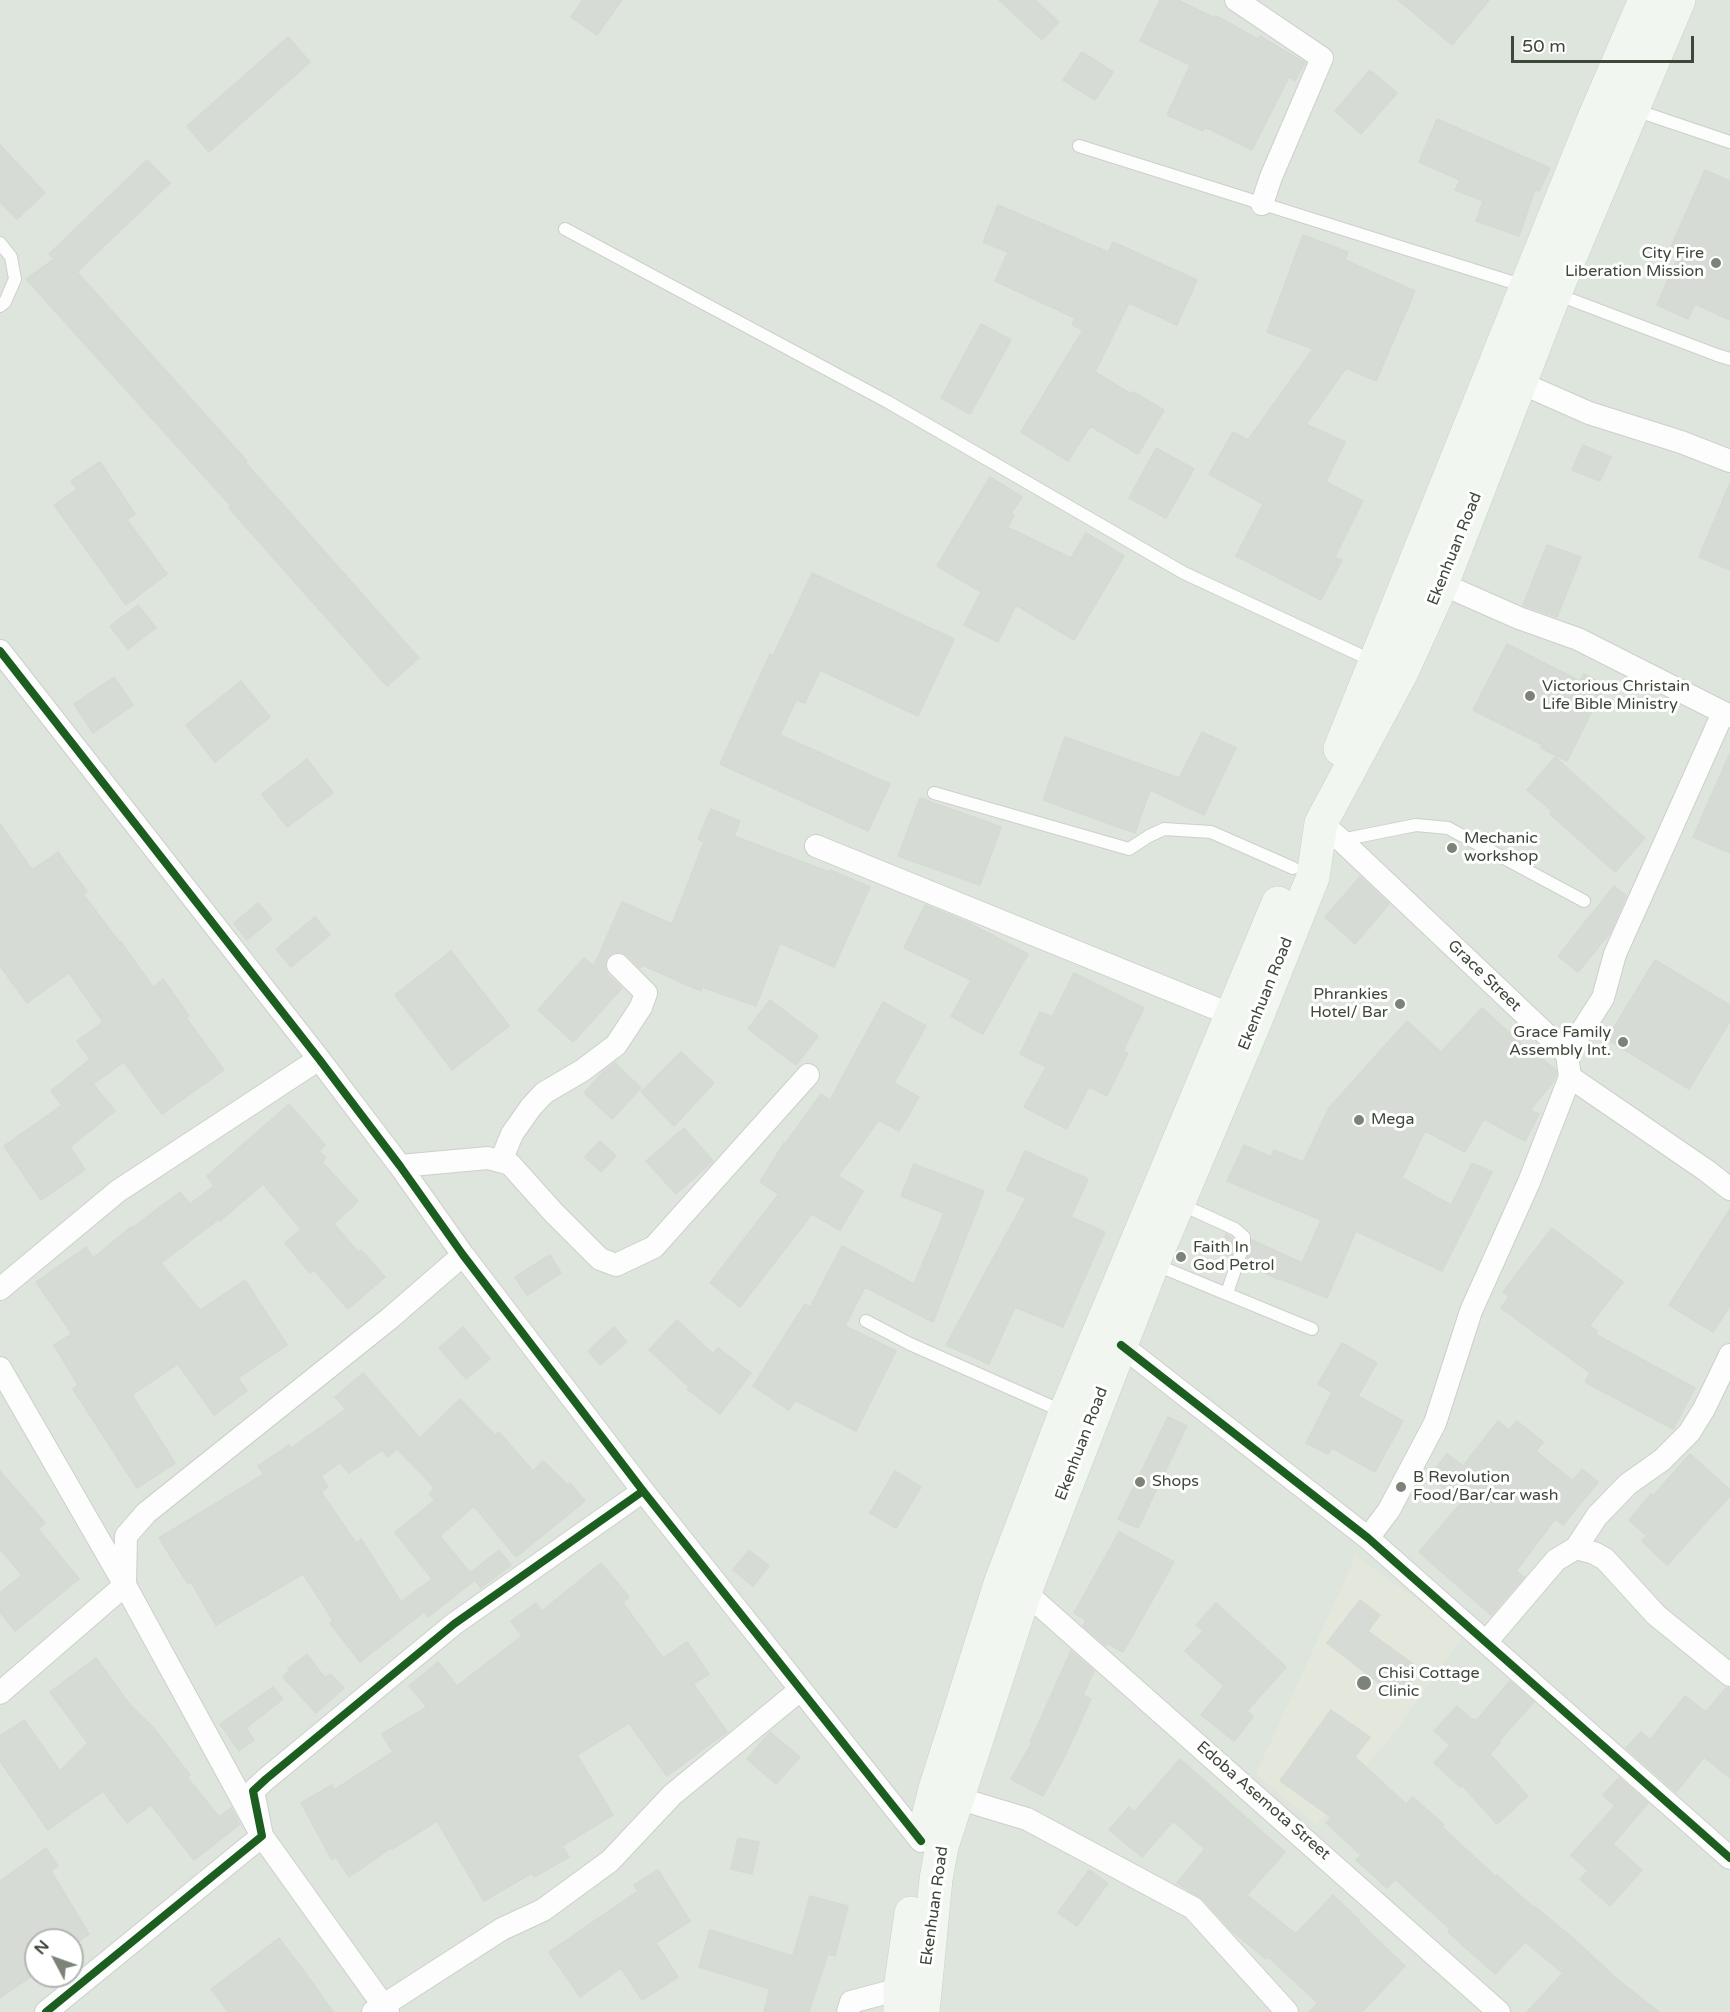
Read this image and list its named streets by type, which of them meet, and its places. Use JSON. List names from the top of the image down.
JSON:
{
  "streets": {
    "main road": ["Ekenhuan Road"],
    "street": ["Grace Street", "Edoba Asemota Street"]
  },
  "crossings": [
    ["Ekenhuan Road", "Grace Street"],
    ["Ekenhuan Road", "Edoba Asemota Street"]
  ],
  "places": [
    "City Fire Liberation Mission",
    "Victorious Christain Life Bible Ministry",
    "Mechanic workshop",
    "Phrankies Hotel/ Bar",
    "Grace Family Assembly Int.",
    "Mega",
    "Faith In God Petrol",
    "Shops",
    "B Revolution Food/Bar/car wash",
    "Chisi Cottage Clinic"
  ],
  "scale_bar": "50 m",
  "north": "top left"
}
